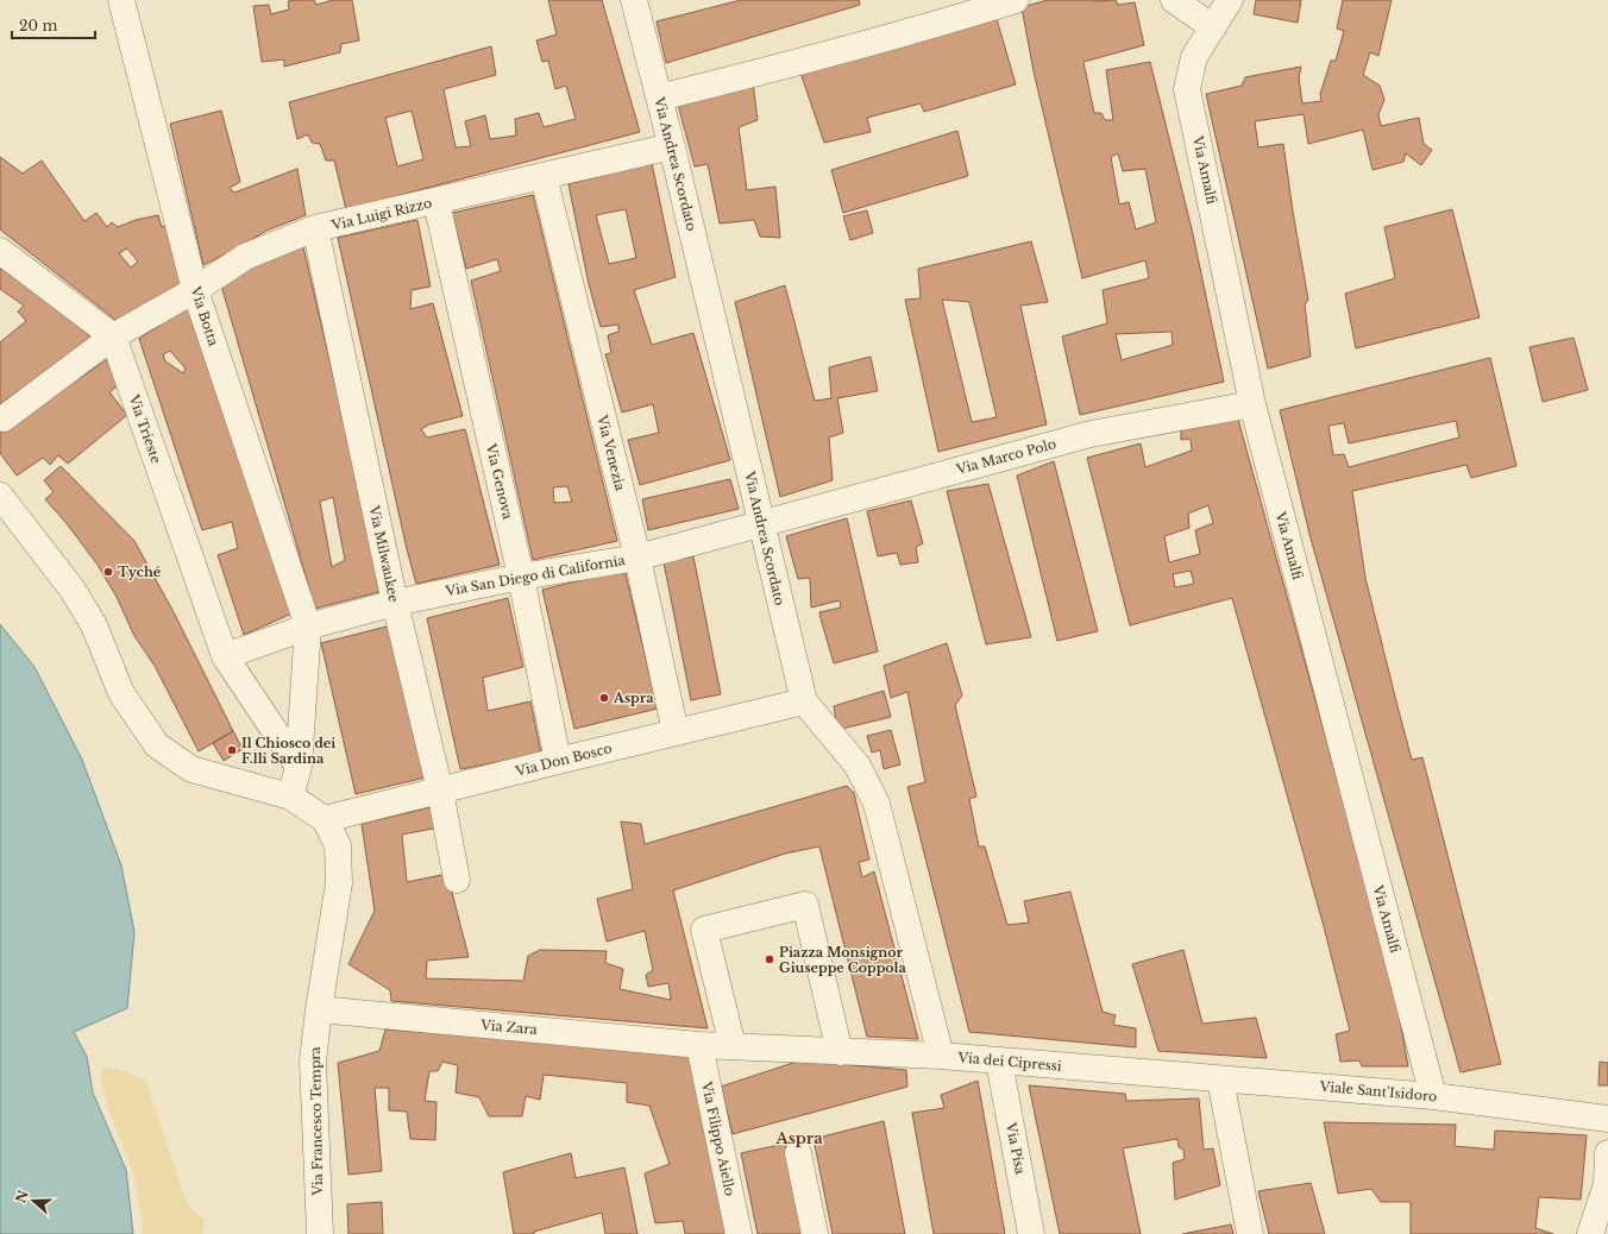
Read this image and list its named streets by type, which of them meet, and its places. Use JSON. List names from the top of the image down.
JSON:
{
  "streets": {
    "street": [
      "Via Andrea Scordato",
      "Via Amalfi",
      "Via Luigi Rizzo",
      "Via Botta",
      "Via Trieste",
      "Via Venezia",
      "Via Marco Polo",
      "Via Genova",
      "Via Milwaukee",
      "Via San Diego di California",
      "Via Don Bosco",
      "Via Zara",
      "Via dei Cipressi",
      "Viale Sant'Isidoro",
      "Via Francesco Tempra",
      "Via Filippo Aiello",
      "Via Pisa"
    ]
  },
  "crossings": [
    ["Via Andrea Scordato", "Via Luigi Rizzo"],
    ["Via Andrea Scordato", "Via Marco Polo"],
    ["Via Andrea Scordato", "Via San Diego di California"],
    ["Via Andrea Scordato", "Via Don Bosco"],
    ["Via Andrea Scordato", "Via dei Cipressi"],
    ["Via Amalfi", "Via Marco Polo"],
    ["Via Amalfi", "Viale Sant'Isidoro"],
    ["Via Luigi Rizzo", "Via Botta"],
    ["Via Luigi Rizzo", "Via Trieste"],
    ["Via Luigi Rizzo", "Via Venezia"],
    ["Via Luigi Rizzo", "Via Genova"],
    ["Via Luigi Rizzo", "Via Milwaukee"],
    ["Via Botta", "Via San Diego di California"],
    ["Via Trieste", "Via San Diego di California"],
    ["Via Venezia", "Via San Diego di California"],
    ["Via Venezia", "Via Don Bosco"],
    ["Via Marco Polo", "Via San Diego di California"],
    ["Via Genova", "Via San Diego di California"],
    ["Via Genova", "Via Don Bosco"],
    ["Via Milwaukee", "Via San Diego di California"],
    ["Via Milwaukee", "Via Don Bosco"],
    ["Via Don Bosco", "Via Francesco Tempra"],
    ["Via Zara", "Via dei Cipressi"],
    ["Via Zara", "Via Francesco Tempra"],
    ["Via Zara", "Via Filippo Aiello"],
    ["Via dei Cipressi", "Viale Sant'Isidoro"],
    ["Via dei Cipressi", "Via Pisa"]
  ],
  "districts": ["Aspra"],
  "places": [
    "Tyché",
    "Aspra",
    "Il Chiosco dei F.lli Sardina",
    "Piazza Monsignor Giuseppe Coppola"
  ],
  "scale_bar": "20 m",
  "north": "left"
}
